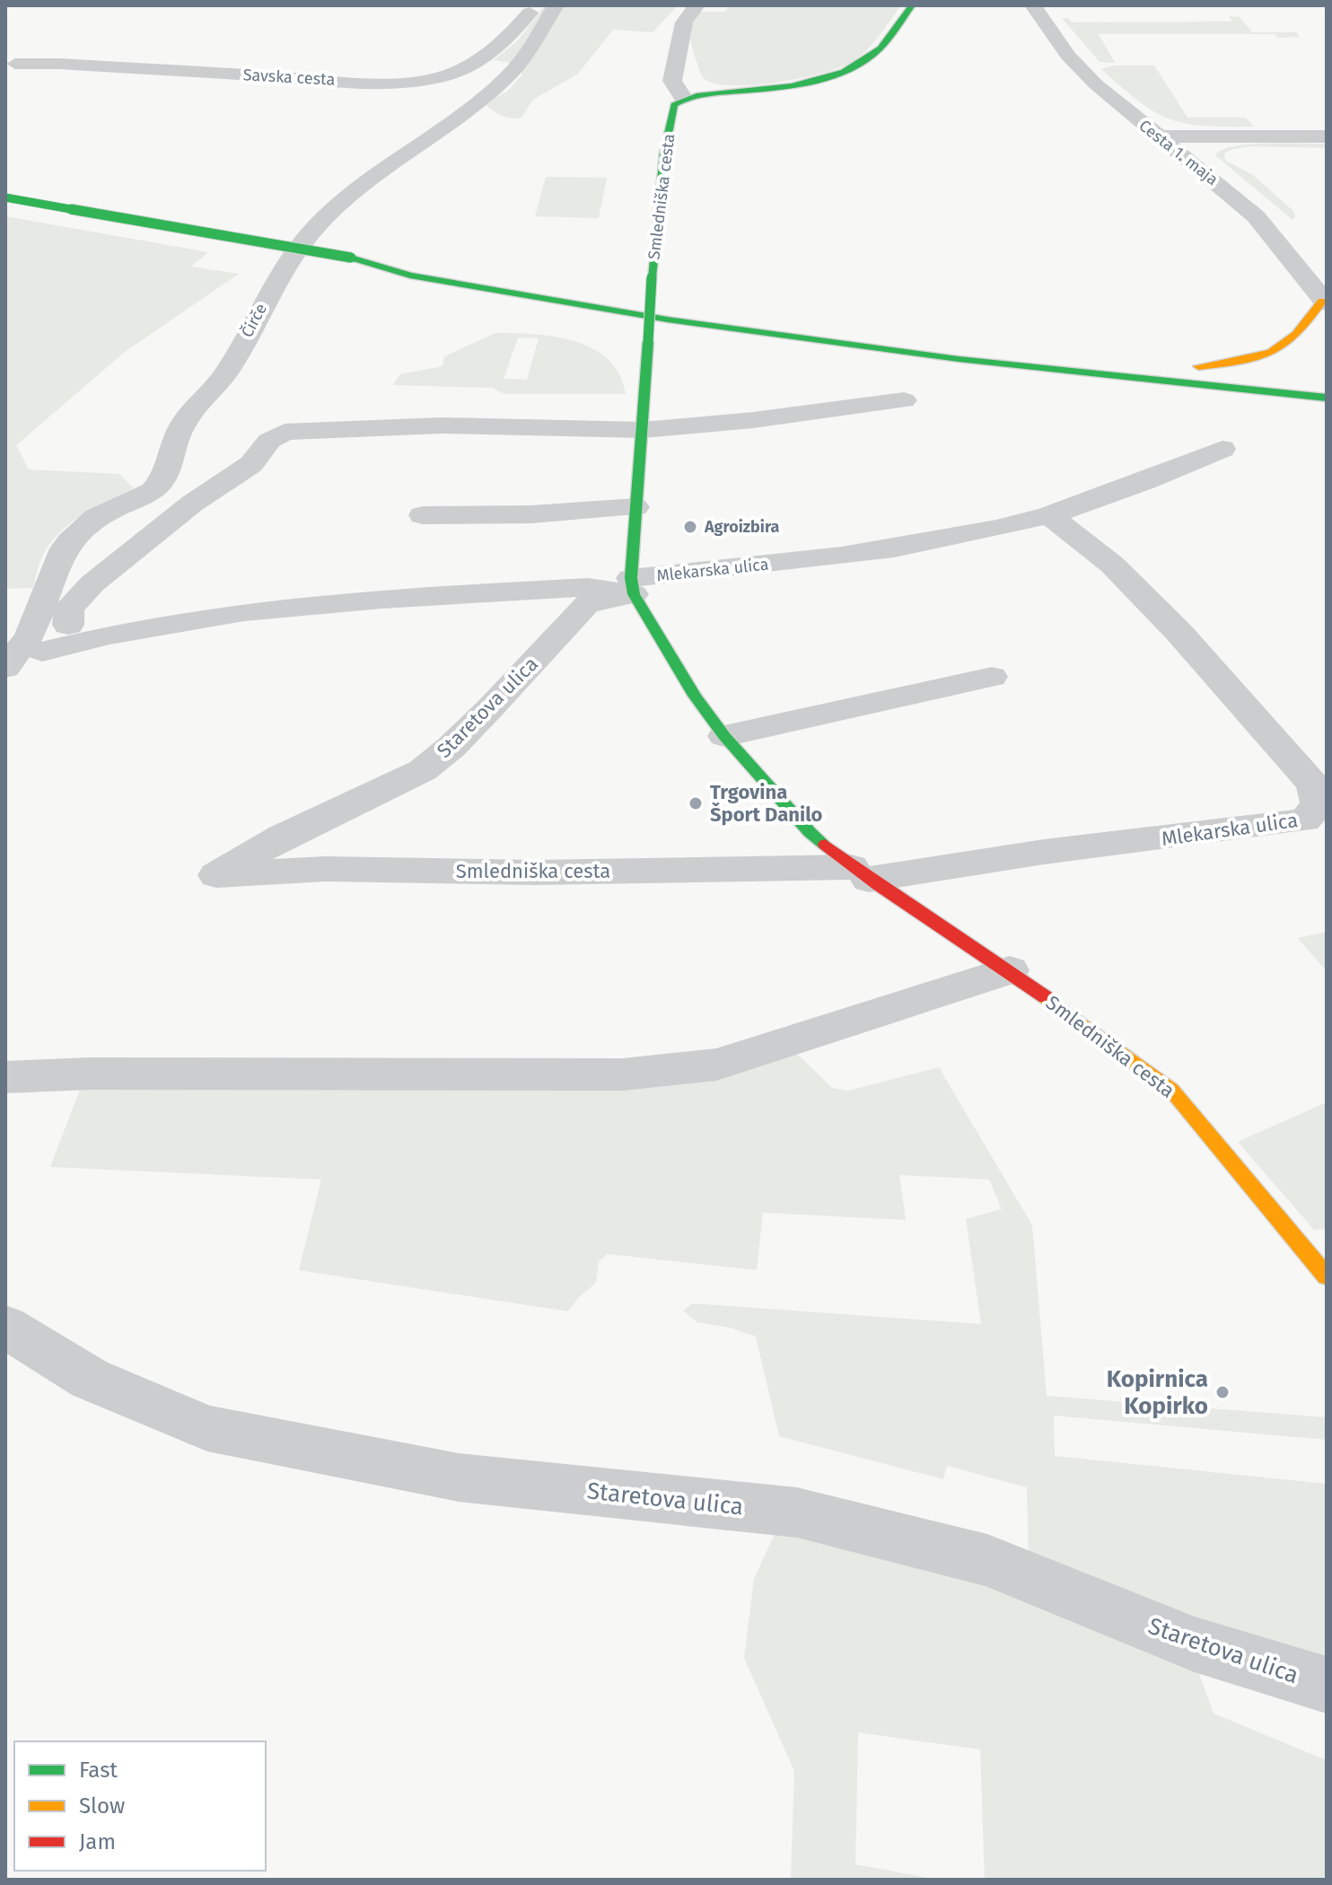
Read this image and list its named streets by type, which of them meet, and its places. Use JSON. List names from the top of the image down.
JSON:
{
  "streets": {
    "main road": ["Smledniška cesta"],
    "street": [
      "Savska cesta",
      "Cesta 1. maja",
      "Čirče",
      "Mlekarska ulica",
      "Staretova ulica"
    ]
  },
  "crossings": [
    ["Smledniška cesta", "Mlekarska ulica"],
    ["Smledniška cesta", "Staretova ulica"],
    ["Mlekarska ulica", "Staretova ulica"]
  ],
  "places": ["Agroizbira", "Trgovina Šport Danilo", "Kopirnica Kopirko"],
  "legend": ["Fast", "Slow", "Jam"]
}
